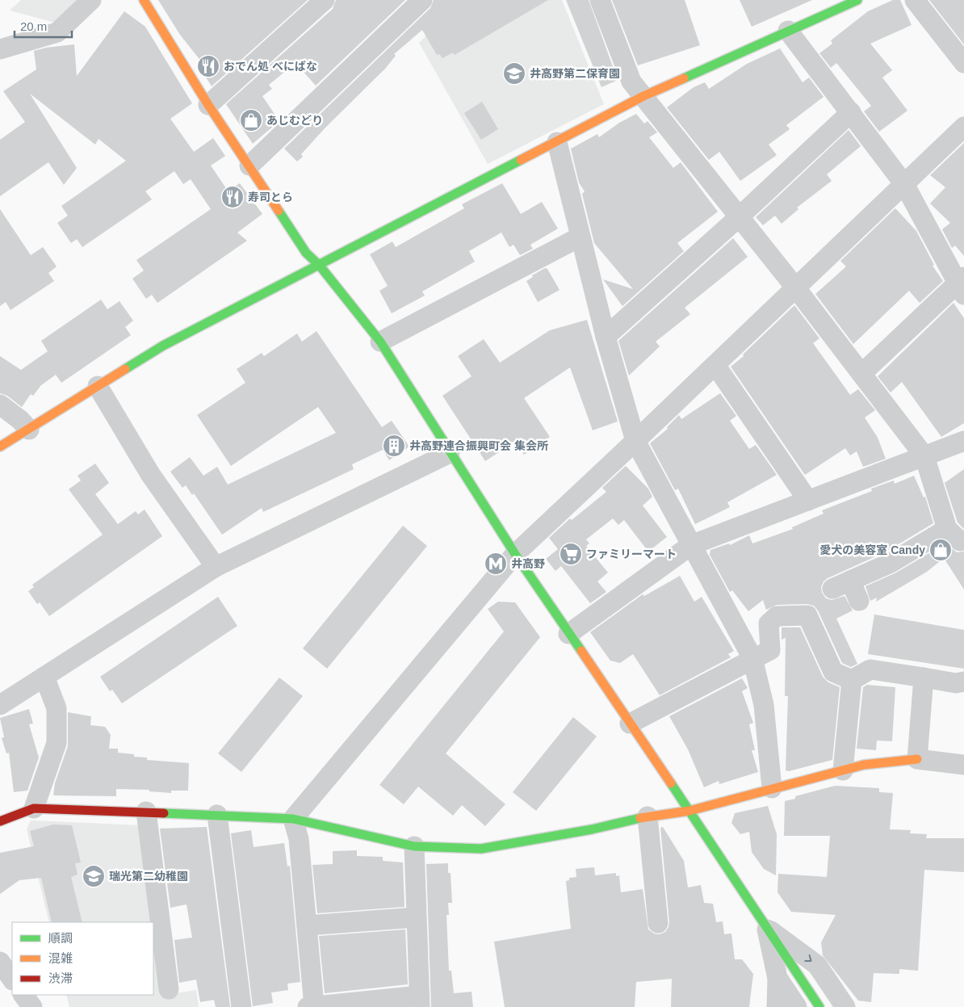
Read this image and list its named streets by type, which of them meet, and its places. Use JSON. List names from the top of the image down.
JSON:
{
  "places": {
    "restaurant": ["おでん処 べにばな", "寿司とら"],
    "school or university": ["井高野第二保育園", "瑞光第二幼稚園"],
    "shop": ["あじむどり", "愛犬の美容室 Candy"],
    "building": ["井高野連合振興町会 集会所"],
    "supermarket": ["ファミリーマート"],
    "metro station": ["井高野"]
  },
  "legend": ["順調", "混雑", "渋滞"],
  "scale_bar": "20 m"
}
